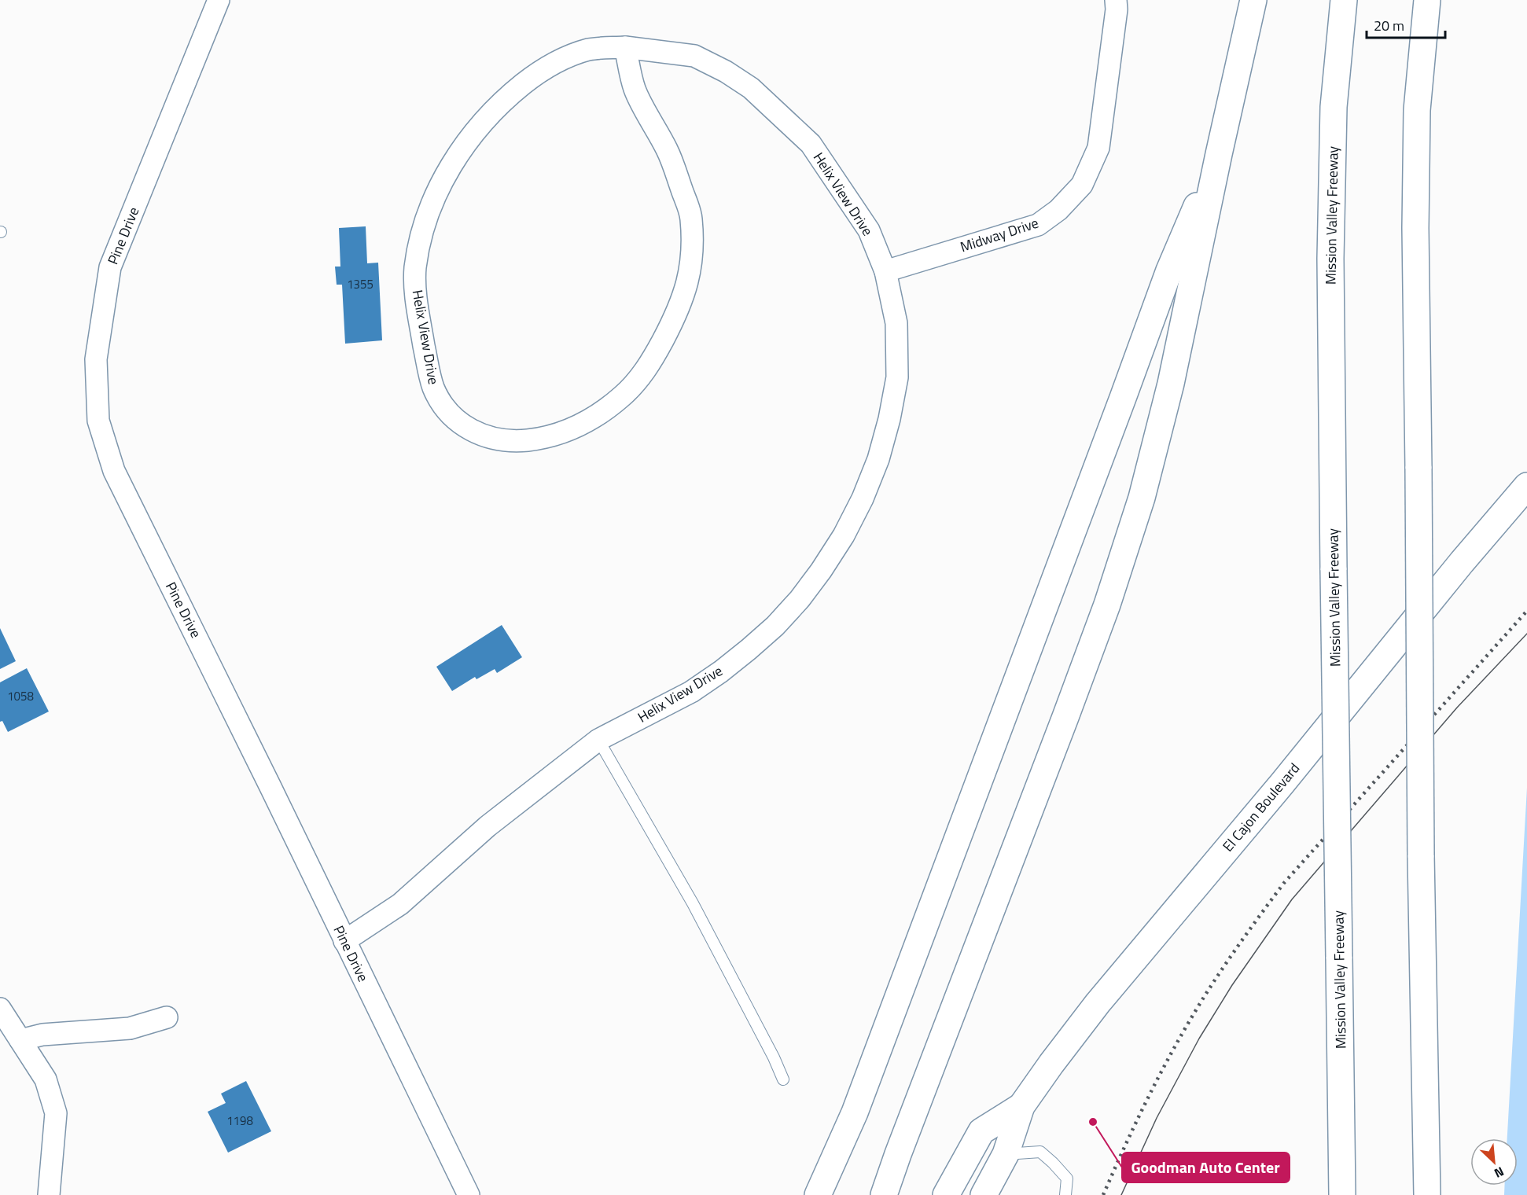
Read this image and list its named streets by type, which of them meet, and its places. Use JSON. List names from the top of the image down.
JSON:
{
  "streets": {
    "main road": ["Mission Valley Freeway", "El Cajon Boulevard"],
    "street": ["Helix View Drive", "Midway Drive", "Pine Drive"]
  },
  "crossings": [
    ["Helix View Drive", "Midway Drive"],
    ["Helix View Drive", "Pine Drive"]
  ],
  "places": ["Goodman Auto Center"],
  "house_numbers": ["1355", "1058", "1198"],
  "scale_bar": "20 m",
  "north": "bottom right"
}
